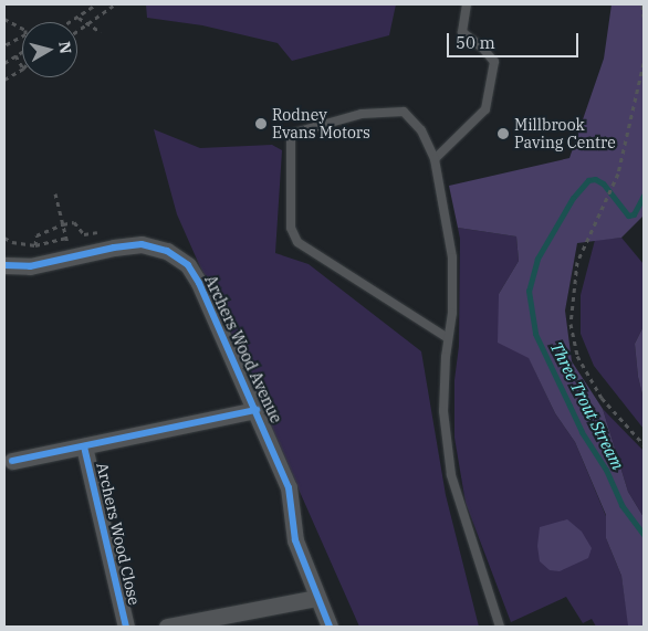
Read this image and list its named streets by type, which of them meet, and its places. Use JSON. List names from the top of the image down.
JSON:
{
  "streets": {
    "street": ["Archers Wood Avenue", "Archers Wood Close"]
  },
  "crossings": [
    ["Archers Wood Avenue", "Archers Wood Close"]
  ],
  "water": ["Three Trout Stream"],
  "places": ["Rodney Evans Motors", "Millbrook Paving Centre"],
  "scale_bar": "50 m",
  "north": "right"
}
